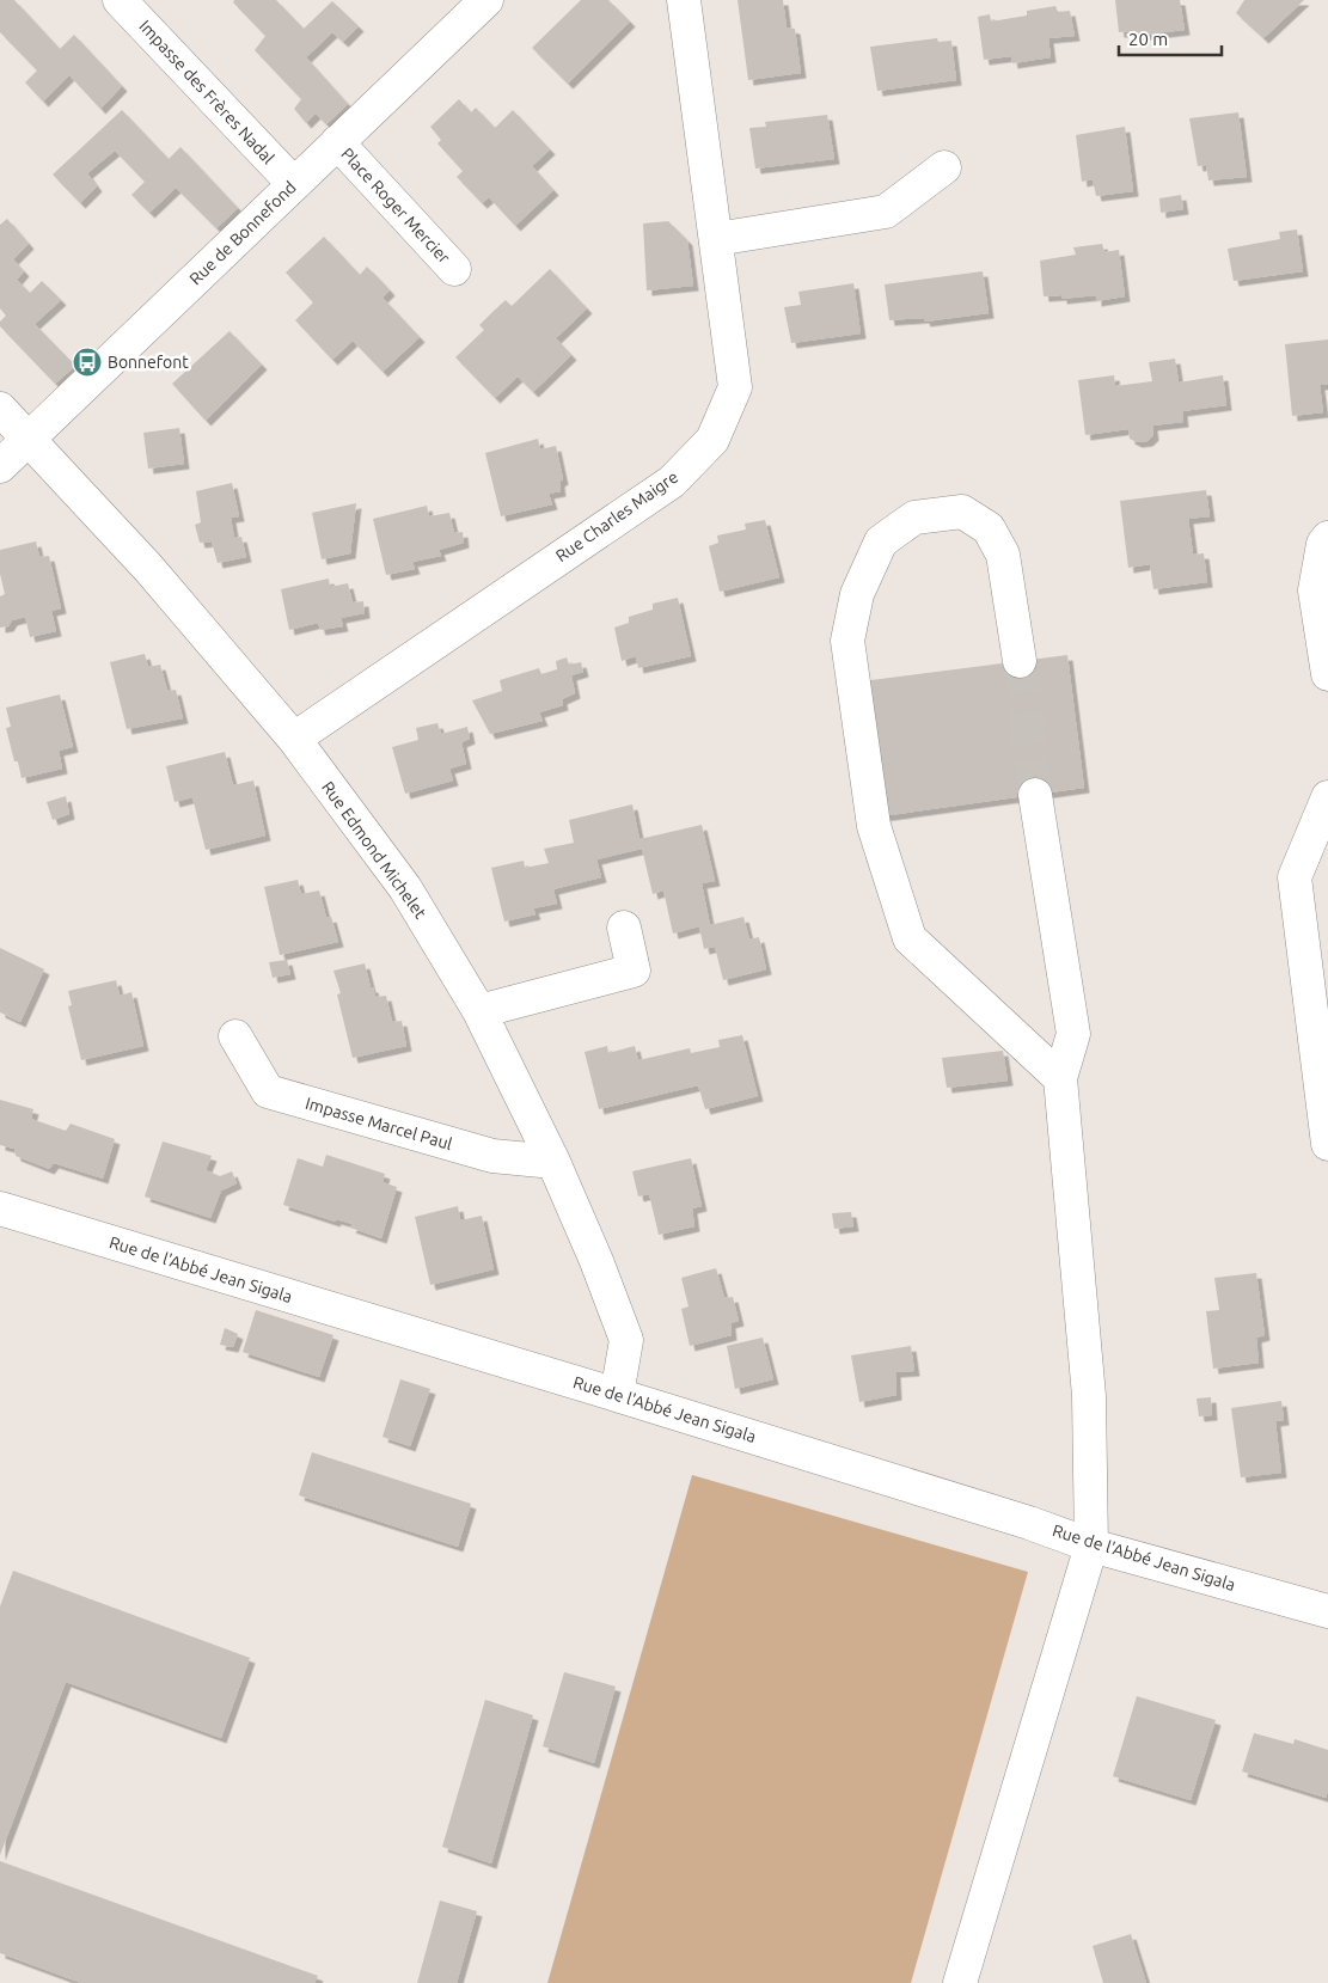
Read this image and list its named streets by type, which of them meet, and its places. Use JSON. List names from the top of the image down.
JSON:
{
  "streets": {
    "street": [
      "Impasse des Frères Nadal",
      "Place Roger Mercier",
      "Rue de Bonnefond",
      "Rue Charles Maigre",
      "Rue Edmond Michelet",
      "Impasse Marcel Paul",
      "Rue de l'Abbé Jean Sigala"
    ]
  },
  "crossings": [
    ["Impasse des Frères Nadal", "Rue de Bonnefond"],
    ["Place Roger Mercier", "Rue de Bonnefond"],
    ["Rue de Bonnefond", "Rue Edmond Michelet"],
    ["Rue Charles Maigre", "Rue Edmond Michelet"],
    ["Rue Edmond Michelet", "Impasse Marcel Paul"],
    ["Rue Edmond Michelet", "Rue de l'Abbé Jean Sigala"]
  ],
  "places": {
    "bus stop": ["Bonnefont"]
  },
  "scale_bar": "20 m"
}
